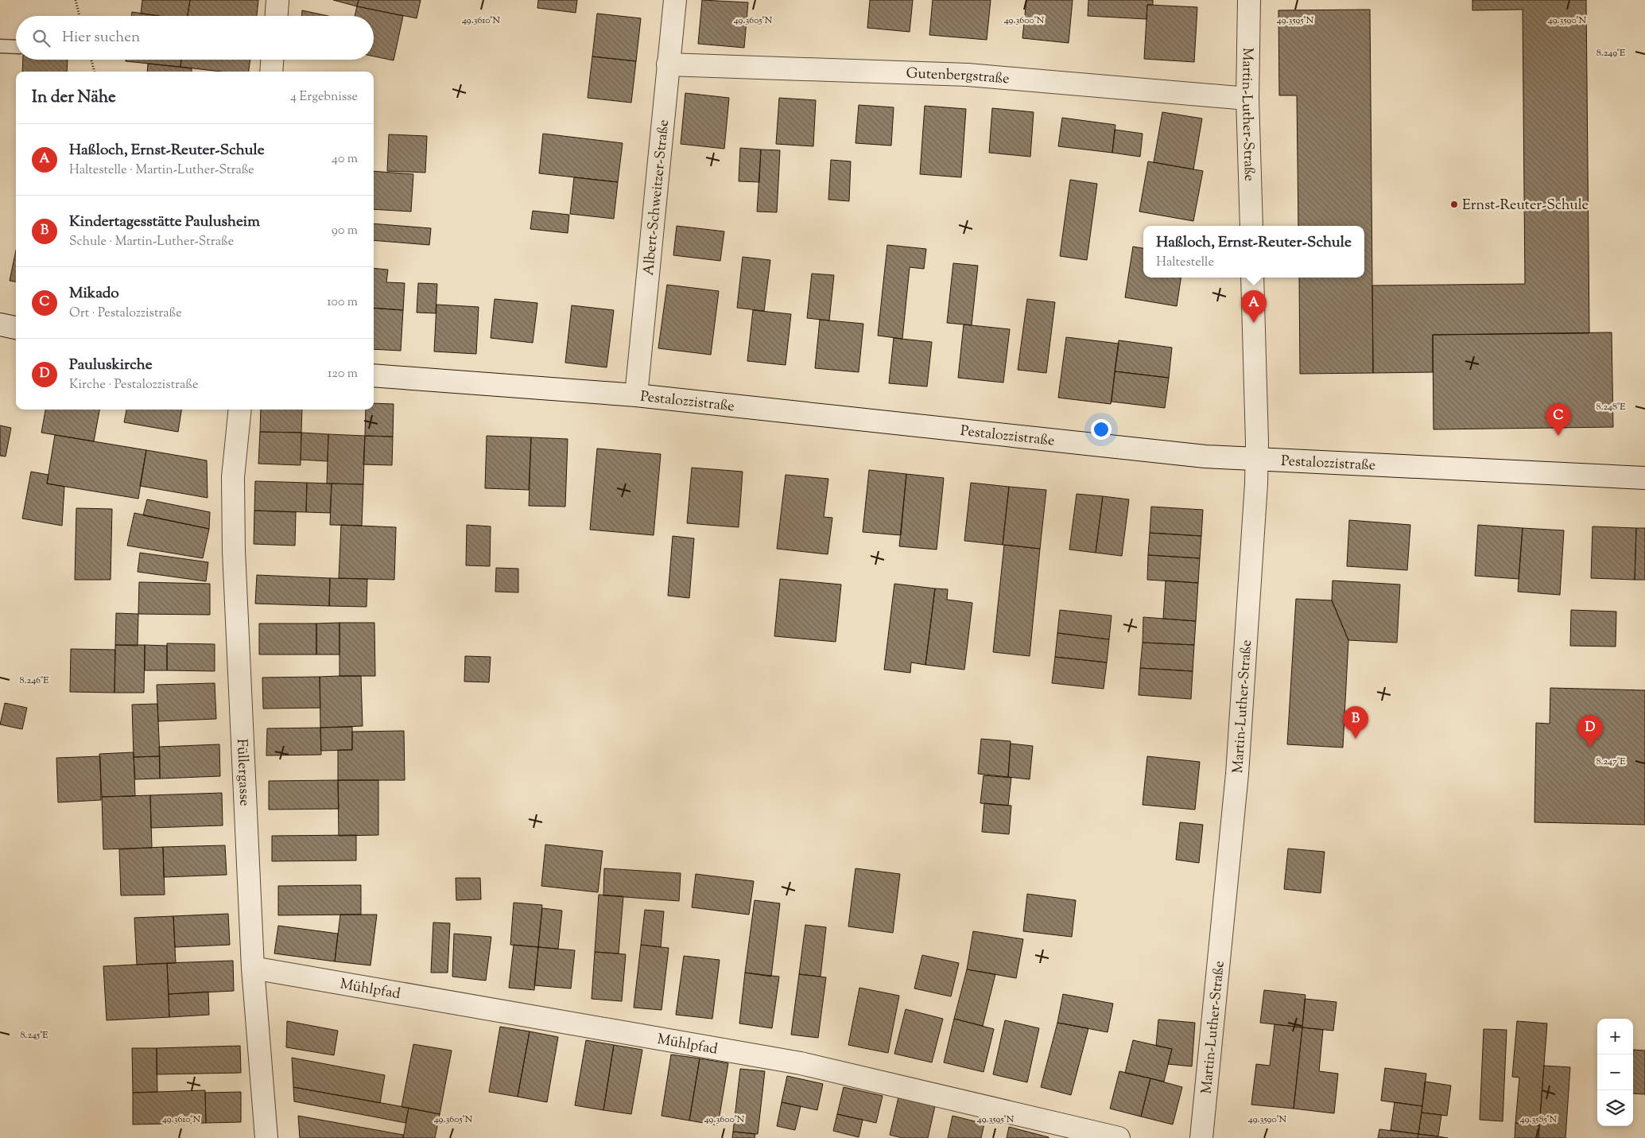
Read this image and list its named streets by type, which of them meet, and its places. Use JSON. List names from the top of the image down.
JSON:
{
  "streets": {
    "street": [
      "Gutenbergstraße",
      "Martin-Luther-Straße",
      "Albert-Schweitzer-Straße",
      "Pestalozzistraße",
      "Füllergasse",
      "Mühlpfad"
    ]
  },
  "crossings": [
    ["Gutenbergstraße", "Martin-Luther-Straße"],
    ["Gutenbergstraße", "Albert-Schweitzer-Straße"],
    ["Martin-Luther-Straße", "Pestalozzistraße"],
    ["Albert-Schweitzer-Straße", "Pestalozzistraße"],
    ["Füllergasse", "Mühlpfad"]
  ],
  "places": ["Ernst-Reuter-Schule"],
  "page": {
    "search": "Hier suchen",
    "heading": ["In der Nähe", "4 Ergebnisse"],
    "list": [
      {
        "mark": "A",
        "name": "Haßloch, Ernst-Reuter-Schule",
        "note": "Haltestelle · Martin-Luther-Straße",
        "value": "40 m"
      },
      {
        "mark": "B",
        "name": "Kindertagesstätte Paulusheim",
        "note": "Schule · Martin-Luther-Straße",
        "value": "90 m"
      },
      {
        "mark": "C",
        "name": "Mikado",
        "note": "Ort · Pestalozzistraße",
        "value": "100 m"
      },
      {
        "mark": "D",
        "name": "Pauluskirche",
        "note": "Kirche · Pestalozzistraße",
        "value": "120 m"
      }
    ],
    "popup": ["Haßloch, Ernst-Reuter-Schule", "Haltestelle"],
    "pins": [
      "A",
      "C",
      "B",
      "D"
    ],
    "map_buttons": ["+", "−"]
  },
  "coordinates": [
    "49.3610°N",
    "49.3605°N",
    "49.3600°N",
    "49.3595°N",
    "49.3590°N",
    "8.249°E",
    "8.248°E",
    "8.246°E",
    "8.247°E",
    "8.245°E",
    "49.3585°N"
  ]
}
